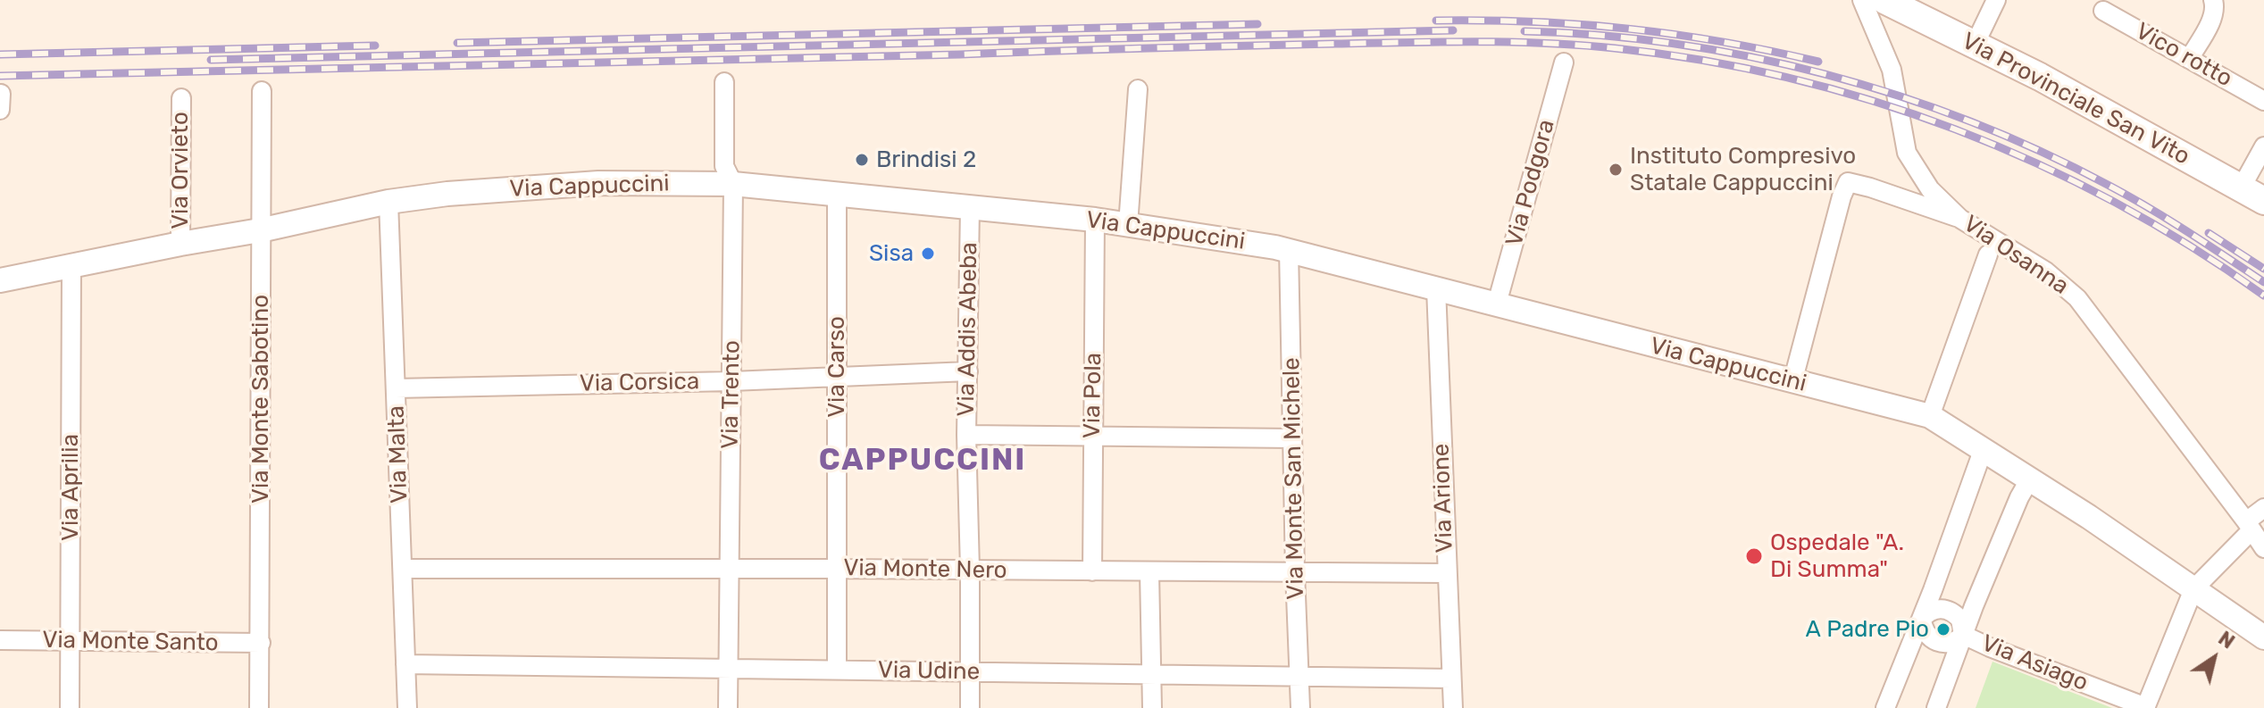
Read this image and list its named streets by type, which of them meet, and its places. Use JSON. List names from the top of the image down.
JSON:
{
  "streets": {
    "main road": ["Via Provinciale San Vito"],
    "street": [
      "Vico rotto",
      "Via Orvieto",
      "Via Podgora",
      "Via Cappuccini",
      "Via Osanna",
      "Via Addis Abeba",
      "Via Carso",
      "Via Corsica",
      "Via Trento",
      "Via Pola",
      "Via Monte Sabotino",
      "Via Malta",
      "Via Monte San Michele",
      "Via Aprilia",
      "Via Arione",
      "Via Monte Nero",
      "Via Monte Santo",
      "Via Asiago",
      "Via Udine"
    ]
  },
  "crossings": [
    ["Via Orvieto", "Via Cappuccini"],
    ["Via Podgora", "Via Cappuccini"],
    ["Via Cappuccini", "Via Addis Abeba"],
    ["Via Cappuccini", "Via Carso"],
    ["Via Cappuccini", "Via Trento"],
    ["Via Cappuccini", "Via Pola"],
    ["Via Cappuccini", "Via Monte Sabotino"],
    ["Via Cappuccini", "Via Malta"],
    ["Via Cappuccini", "Via Monte San Michele"],
    ["Via Cappuccini", "Via Aprilia"],
    ["Via Cappuccini", "Via Arione"],
    ["Via Addis Abeba", "Via Corsica"],
    ["Via Addis Abeba", "Via Monte Nero"],
    ["Via Addis Abeba", "Via Udine"],
    ["Via Carso", "Via Corsica"],
    ["Via Carso", "Via Monte Nero"],
    ["Via Carso", "Via Udine"],
    ["Via Corsica", "Via Trento"],
    ["Via Corsica", "Via Malta"],
    ["Via Trento", "Via Monte Nero"],
    ["Via Trento", "Via Udine"],
    ["Via Pola", "Via Monte Nero"],
    ["Via Monte Sabotino", "Via Monte Santo"],
    ["Via Malta", "Via Monte Nero"],
    ["Via Malta", "Via Udine"],
    ["Via Monte San Michele", "Via Monte Nero"],
    ["Via Monte San Michele", "Via Udine"],
    ["Via Aprilia", "Via Monte Santo"],
    ["Via Arione", "Via Monte Nero"],
    ["Via Arione", "Via Udine"]
  ],
  "districts": ["CAPPUCCINI"],
  "places": [
    "Brindisi 2",
    "Instituto Compresivo Statale Cappuccini",
    "Sisa",
    "Ospedale \"A. Di Summa\"",
    "A Padre Pio"
  ],
  "north": "top right"
}
